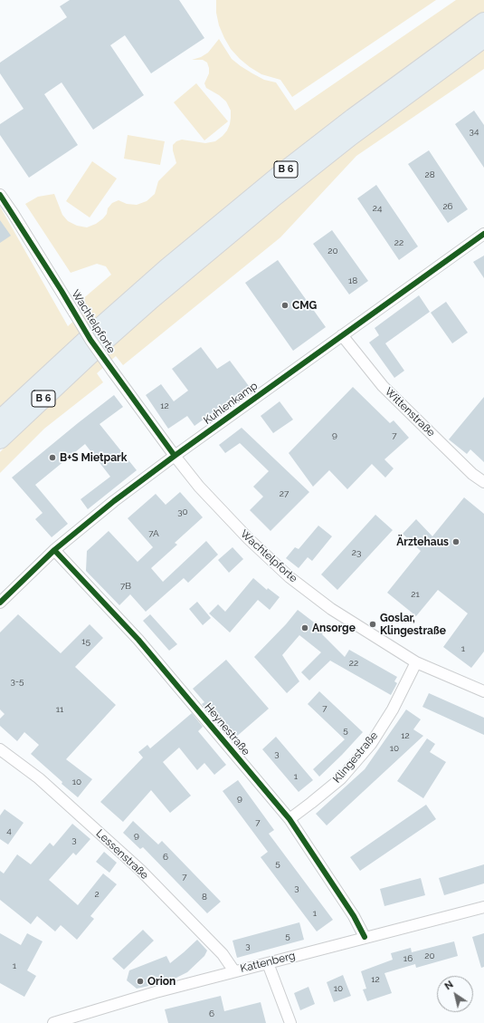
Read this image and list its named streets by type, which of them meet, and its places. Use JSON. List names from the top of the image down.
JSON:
{
  "streets": {
    "highway": ["B 6"],
    "street": [
      "Wachtelpforte",
      "Kuhlenkamp",
      "Wittenstraße",
      "Heynestraße",
      "Klingestraße",
      "Lessenstraße",
      "Kattenberg"
    ]
  },
  "crossings": [
    ["Wachtelpforte", "Kuhlenkamp"],
    ["Wachtelpforte", "Klingestraße"],
    ["Kuhlenkamp", "Wittenstraße"],
    ["Kuhlenkamp", "Heynestraße"],
    ["Heynestraße", "Klingestraße"],
    ["Heynestraße", "Kattenberg"],
    ["Lessenstraße", "Kattenberg"]
  ],
  "places": [
    "CMG",
    "B+S Mietpark",
    "Ärztehaus",
    "Goslar, Klingestraße",
    "Ansorge",
    "Orion"
  ],
  "house_numbers": [
    "34",
    "28",
    "26",
    "24",
    "22",
    "20",
    "18",
    "12",
    "9",
    "7",
    "27",
    "30",
    "7A",
    "23",
    "7B",
    "21",
    "15",
    "1",
    "22",
    "3-5",
    "7",
    "11",
    "5",
    "12",
    "10",
    "3",
    "1",
    "10",
    "9",
    "7",
    "4",
    "9",
    "3",
    "6",
    "5",
    "7",
    "3",
    "2",
    "8",
    "1",
    "5",
    "3",
    "20",
    "16",
    "1",
    "12",
    "10",
    "6"
  ],
  "north": "top left"
}
